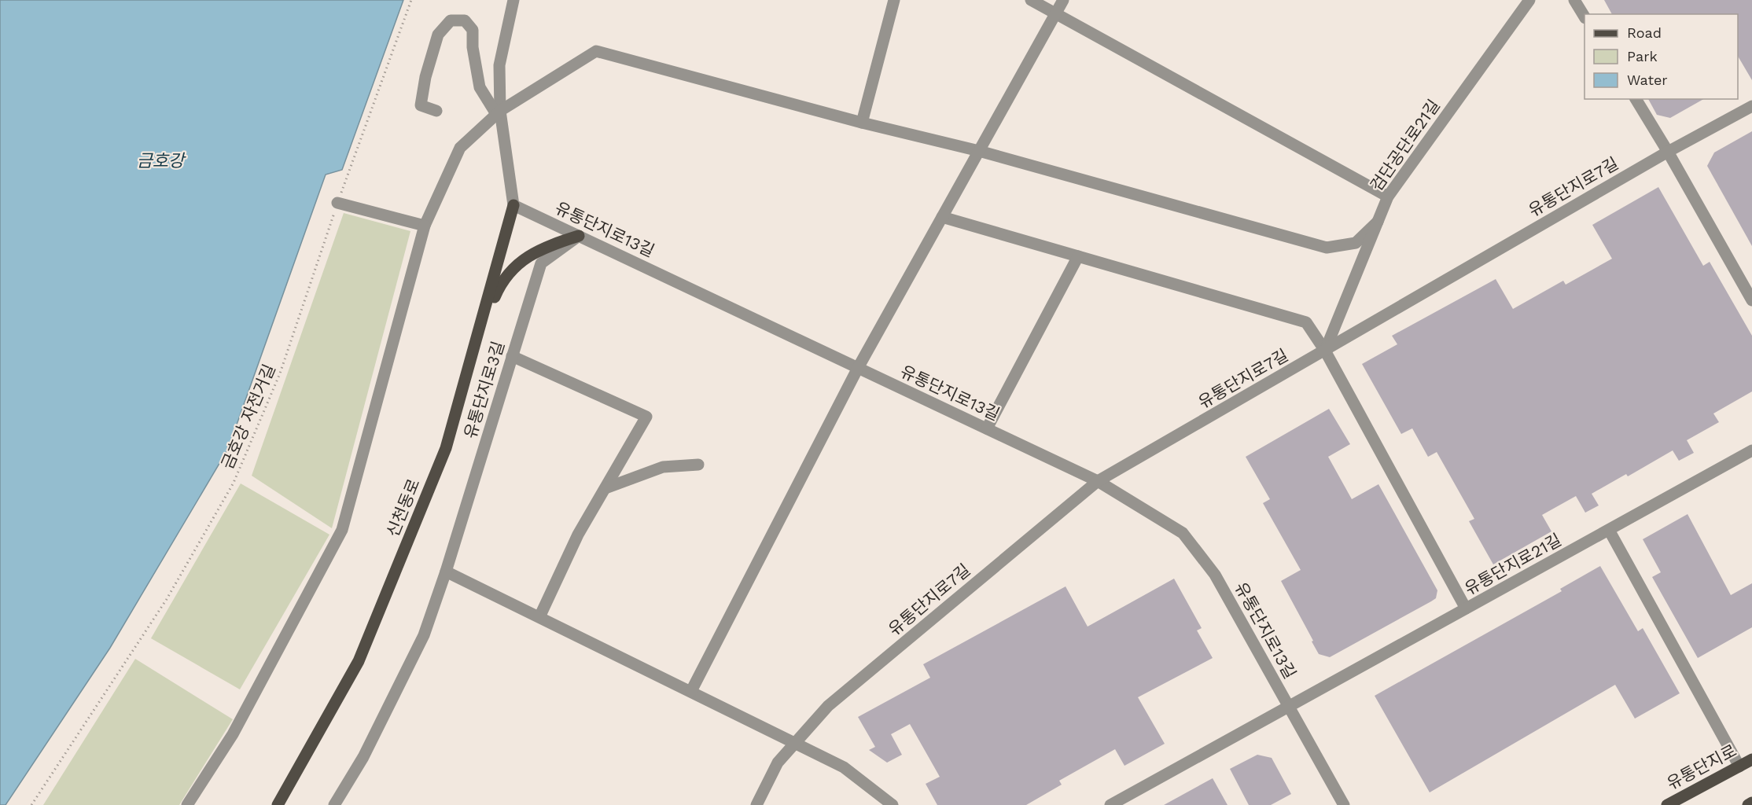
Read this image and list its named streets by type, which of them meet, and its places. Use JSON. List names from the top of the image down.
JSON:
{
  "streets": {
    "main road": ["신천동로", "유통단지로"],
    "street": [
      "검단공단로21길",
      "유통단지로7길",
      "유통단지로13길",
      "유통단지로3길",
      "유통단지로21길"
    ],
    "path": ["금호강 자전거길"]
  },
  "crossings": [
    ["검단공단로21길", "유통단지로7길"],
    ["유통단지로7길", "유통단지로13길"],
    ["유통단지로13길", "유통단지로3길"],
    ["유통단지로13길", "신천동로"],
    ["유통단지로13길", "유통단지로21길"]
  ],
  "water": ["금호강"],
  "legend": ["Road", "Park", "Water"]
}
